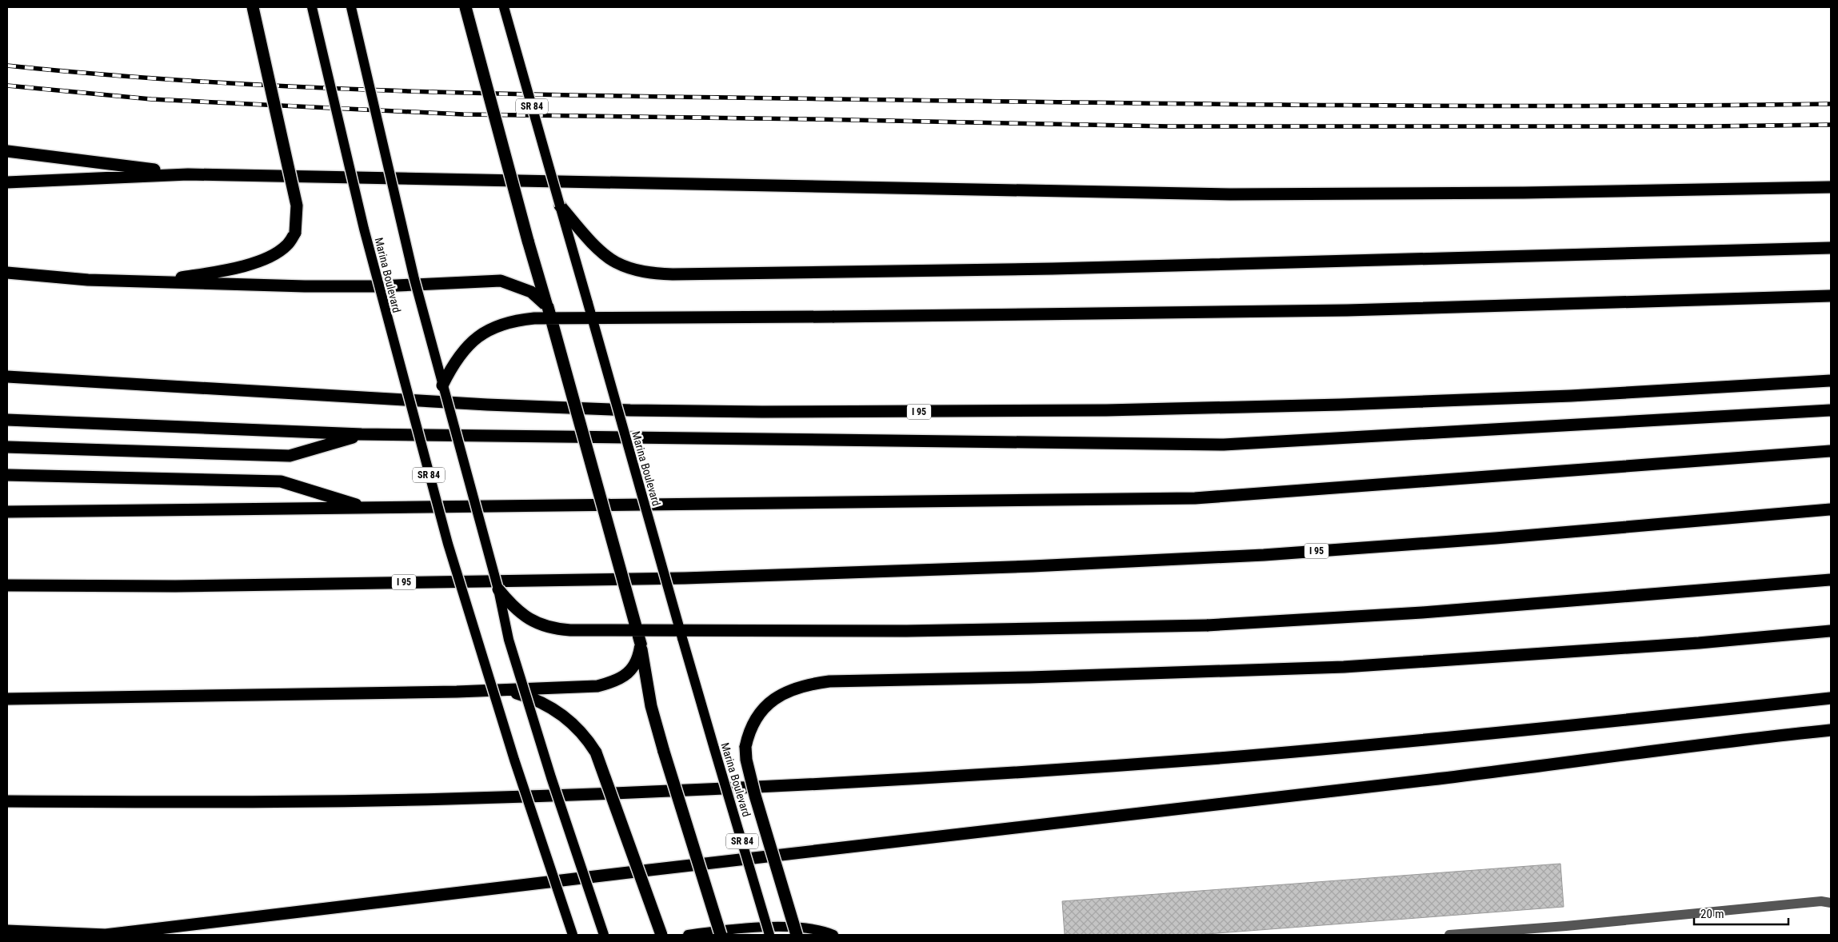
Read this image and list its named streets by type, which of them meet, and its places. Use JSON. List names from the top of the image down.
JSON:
{
  "streets": {
    "highway": ["I 95"],
    "main road": ["SR 84", "Marina Boulevard"]
  },
  "scale_bar": "20 m"
}
